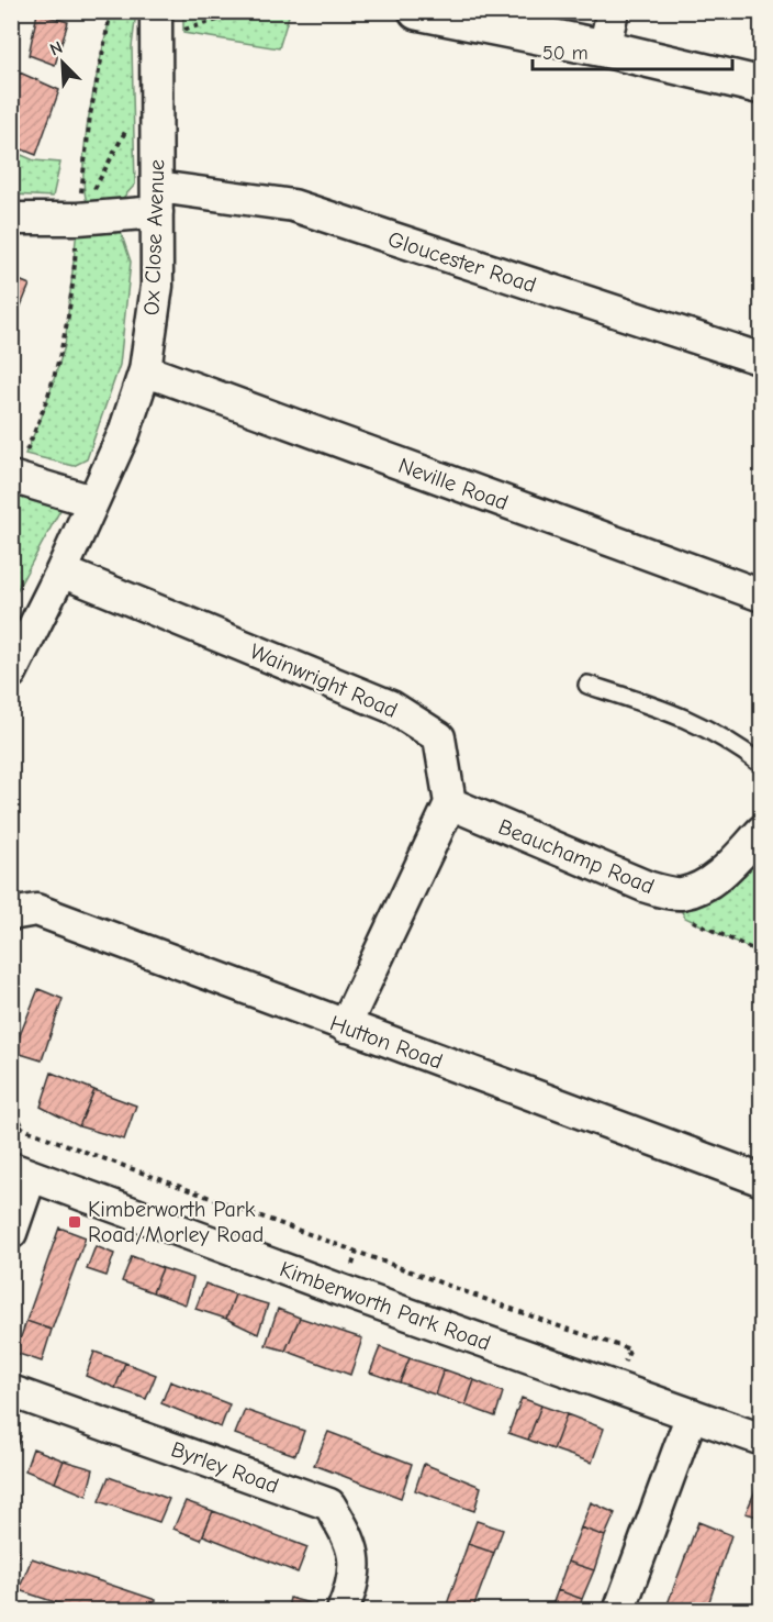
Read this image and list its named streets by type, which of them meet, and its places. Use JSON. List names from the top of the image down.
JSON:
{
  "streets": {
    "street": [
      "Ox Close Avenue",
      "Gloucester Road",
      "Neville Road",
      "Wainwright Road",
      "Beauchamp Road",
      "Hutton Road",
      "Kimberworth Park Road",
      "Byrley Road"
    ]
  },
  "crossings": [
    ["Ox Close Avenue", "Gloucester Road"],
    ["Ox Close Avenue", "Neville Road"],
    ["Ox Close Avenue", "Wainwright Road"],
    ["Wainwright Road", "Beauchamp Road"]
  ],
  "places": {
    "transit": ["Kimberworth Park Road/Morley Road"]
  },
  "scale_bar": "50 m",
  "north": "top left"
}
